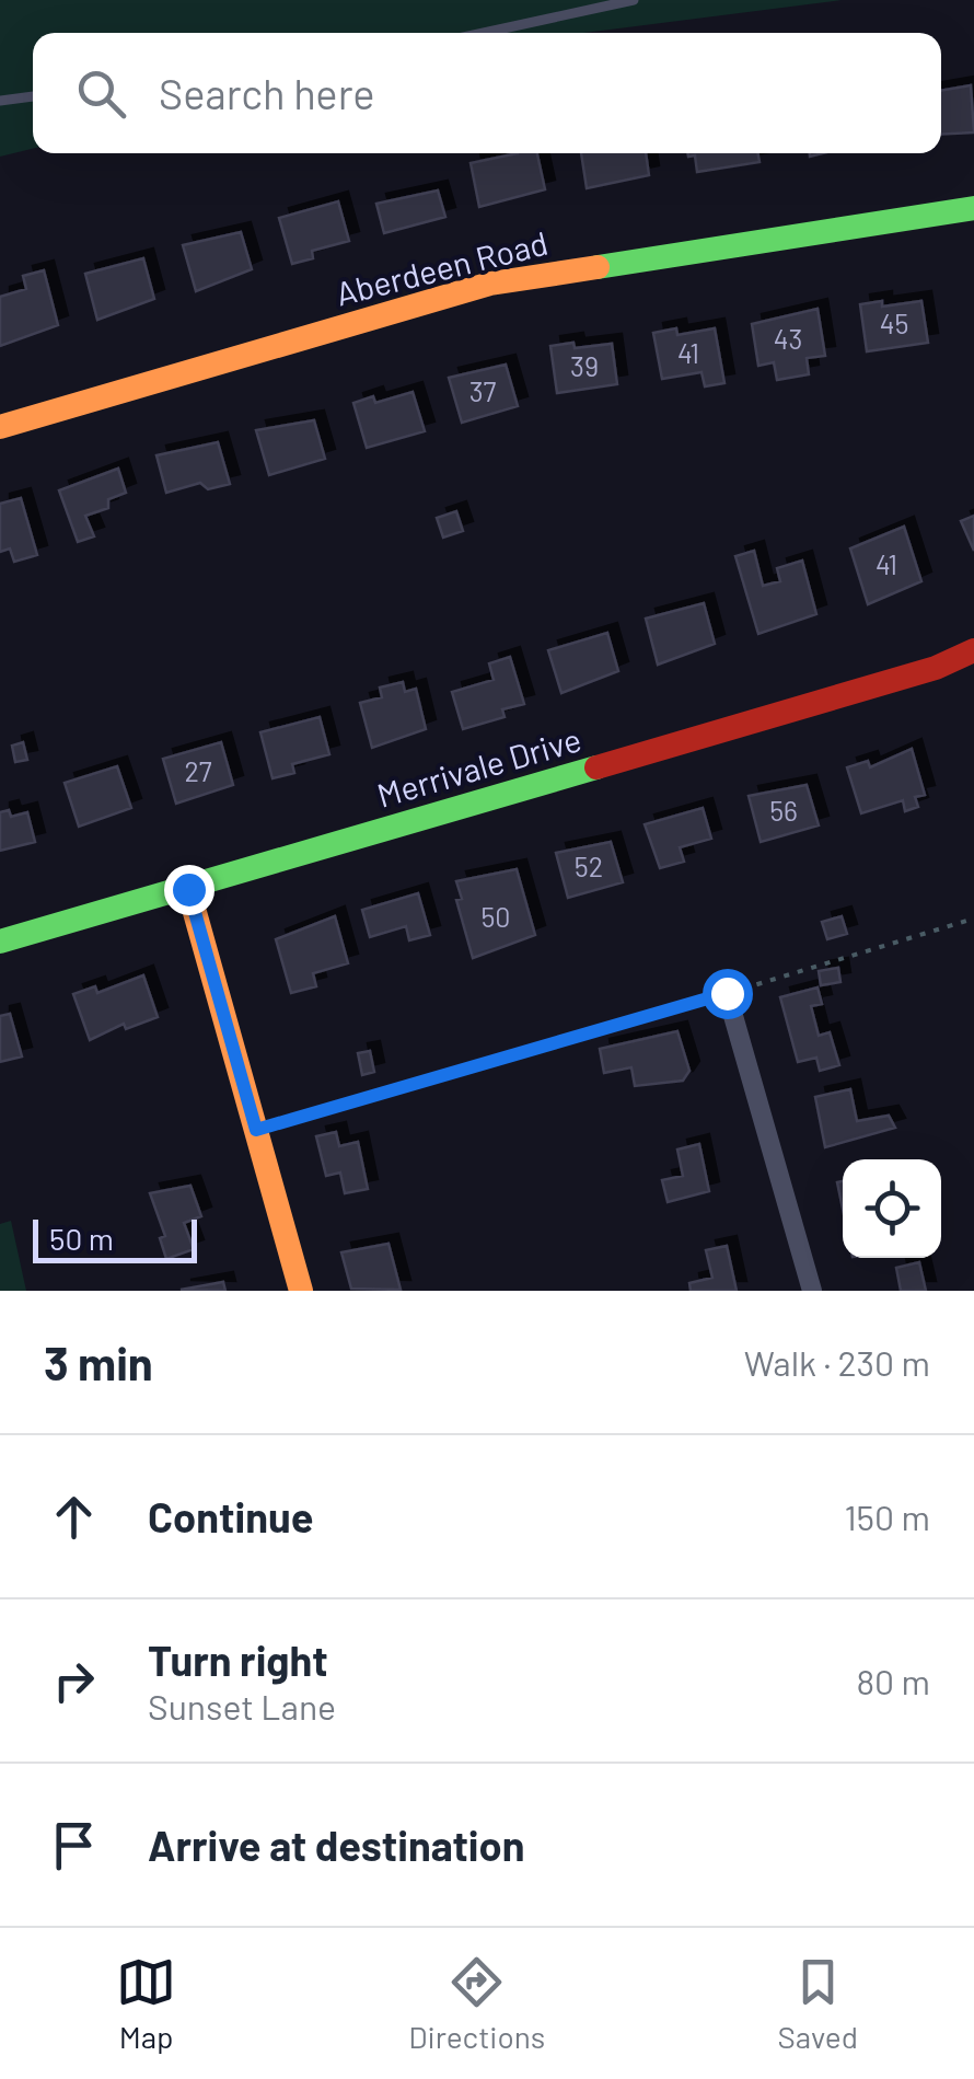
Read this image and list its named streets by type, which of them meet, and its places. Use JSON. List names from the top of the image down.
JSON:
{
  "streets": {
    "street": ["Aberdeen Road", "Merrivale Drive"]
  },
  "house_numbers": [
    "45",
    "43",
    "41",
    "39",
    "37",
    "41",
    "27",
    "56",
    "52",
    "50"
  ],
  "scale_bar": "50 m",
  "page": {
    "search": "Search here",
    "scale": "50 m",
    "heading": ["3 min", "Walk · 230 m"],
    "list": [
      ["Continue", "150 m"],
      ["Turn right", "Sunset Lane", "80 m"],
      "Arrive at destination"
    ],
    "nav": ["Map", "Directions", "Saved"]
  }
}
